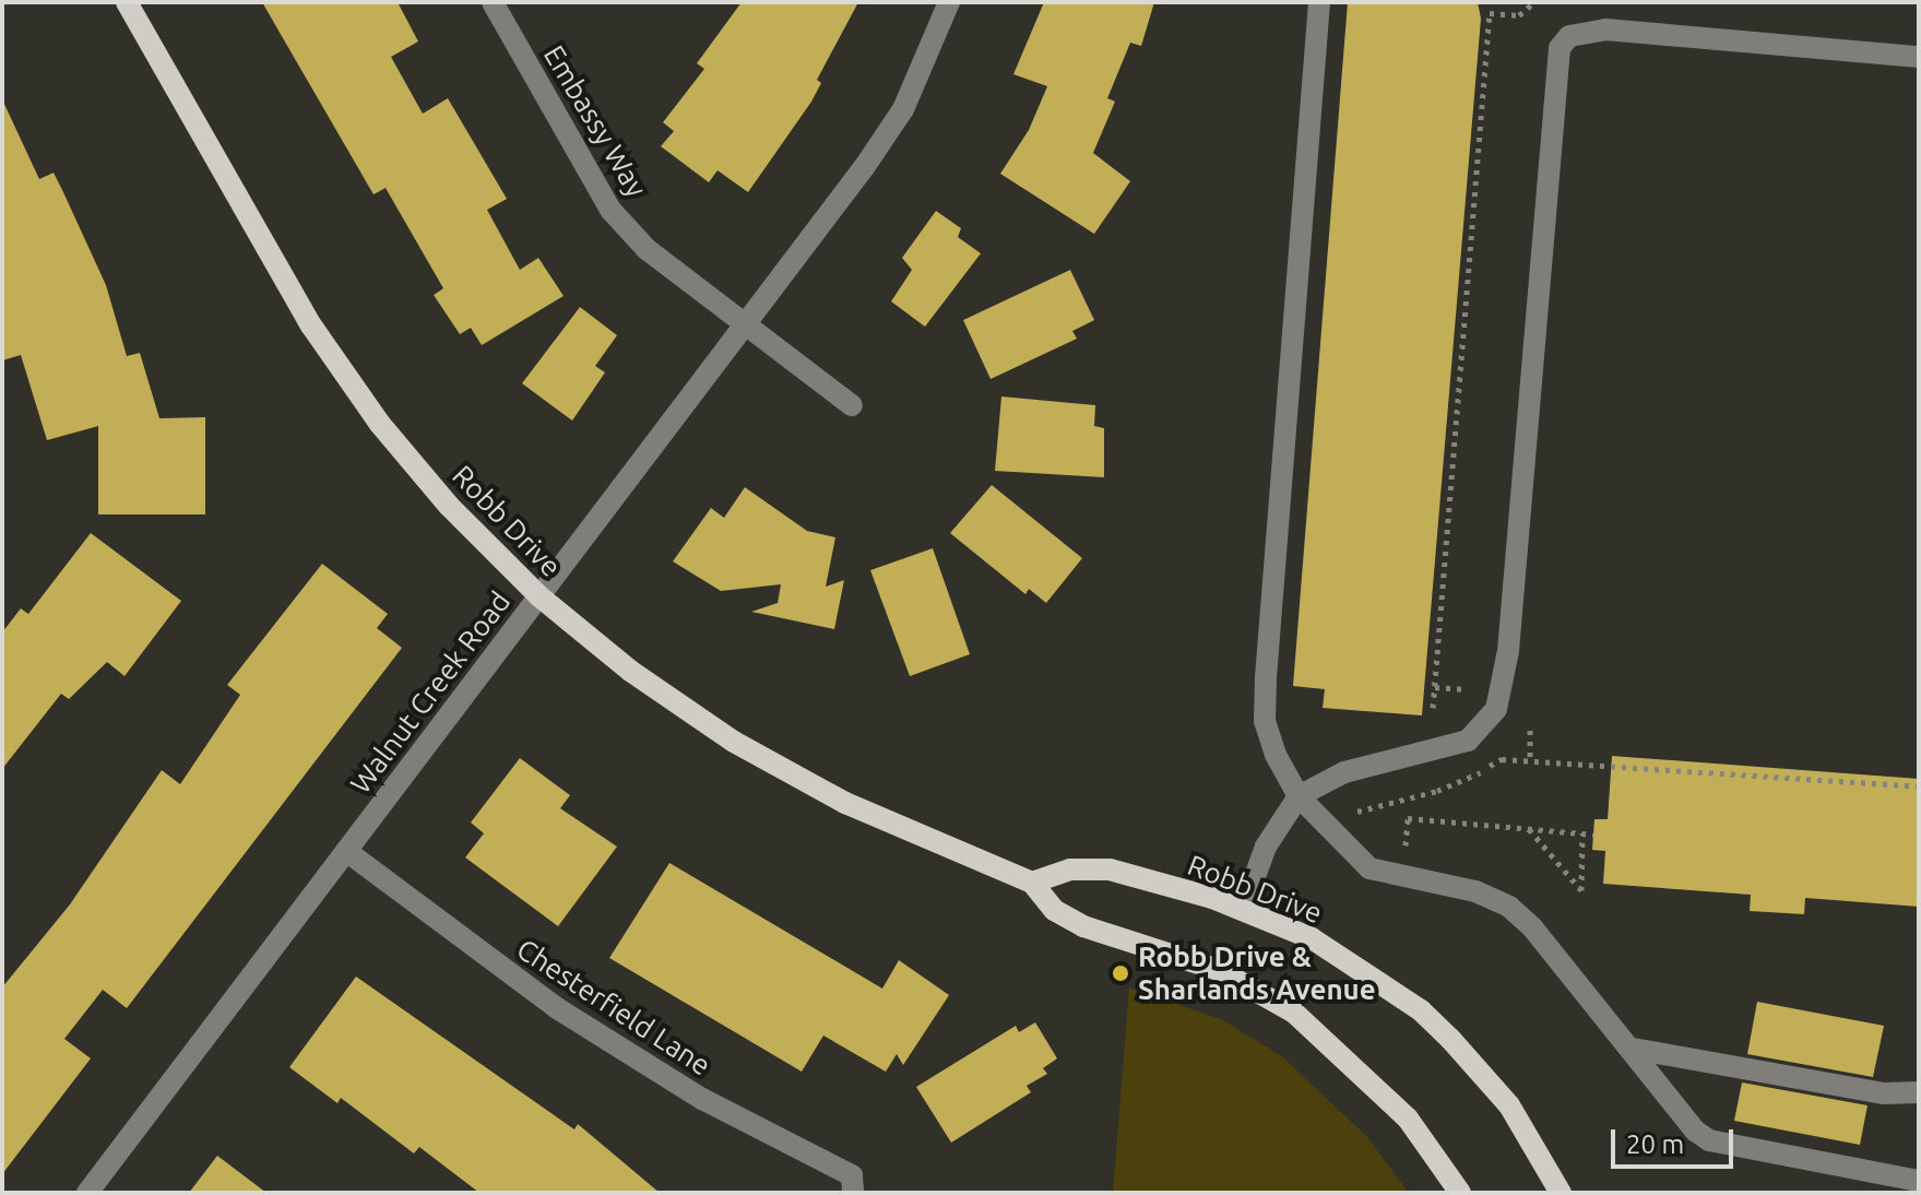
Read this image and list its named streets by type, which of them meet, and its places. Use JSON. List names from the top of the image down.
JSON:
{
  "streets": {
    "main road": ["Robb Drive"],
    "street": ["Embassy Way", "Walnut Creek Road", "Chesterfield Lane"]
  },
  "crossings": [
    ["Embassy Way", "Walnut Creek Road"],
    ["Robb Drive", "Walnut Creek Road"],
    ["Walnut Creek Road", "Chesterfield Lane"]
  ],
  "places": ["Robb Drive & Sharlands Avenue"],
  "scale_bar": "20 m"
}
